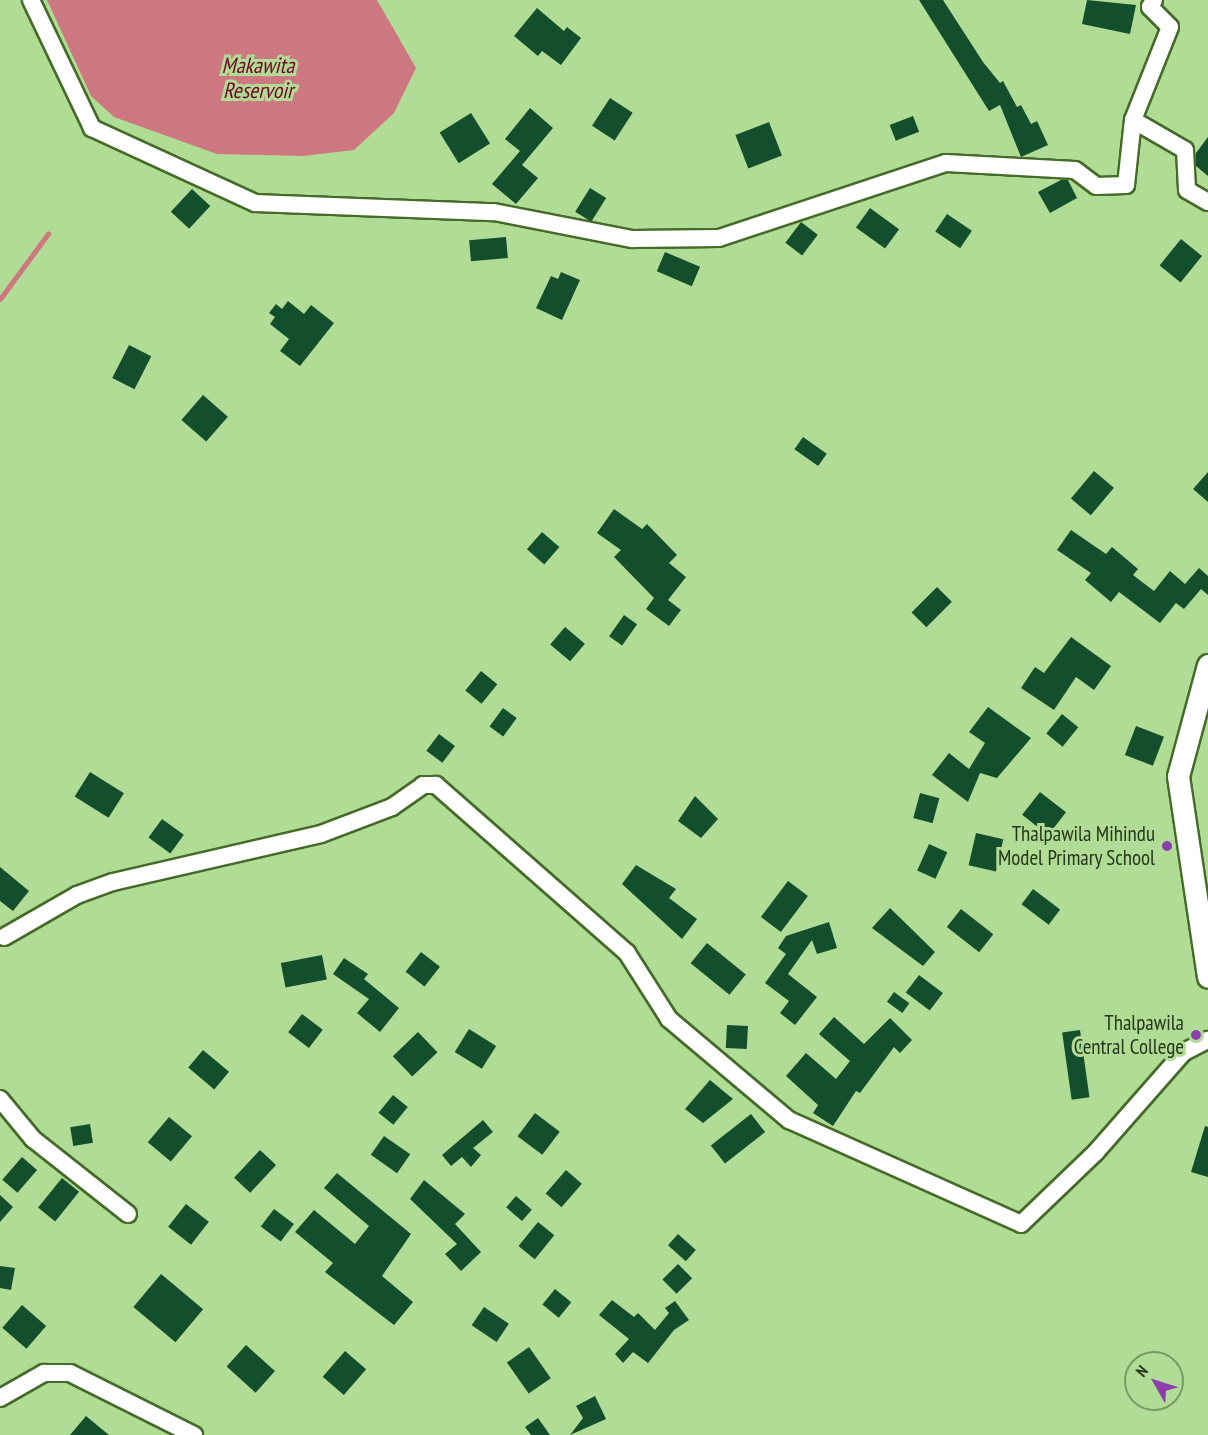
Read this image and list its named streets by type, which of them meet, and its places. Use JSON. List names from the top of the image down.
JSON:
{
  "water": ["Makawita Reservoir"],
  "places": ["Thalpawila Mihindu Model Primary School", "Thalpawila Central College"],
  "north": "top left"
}
